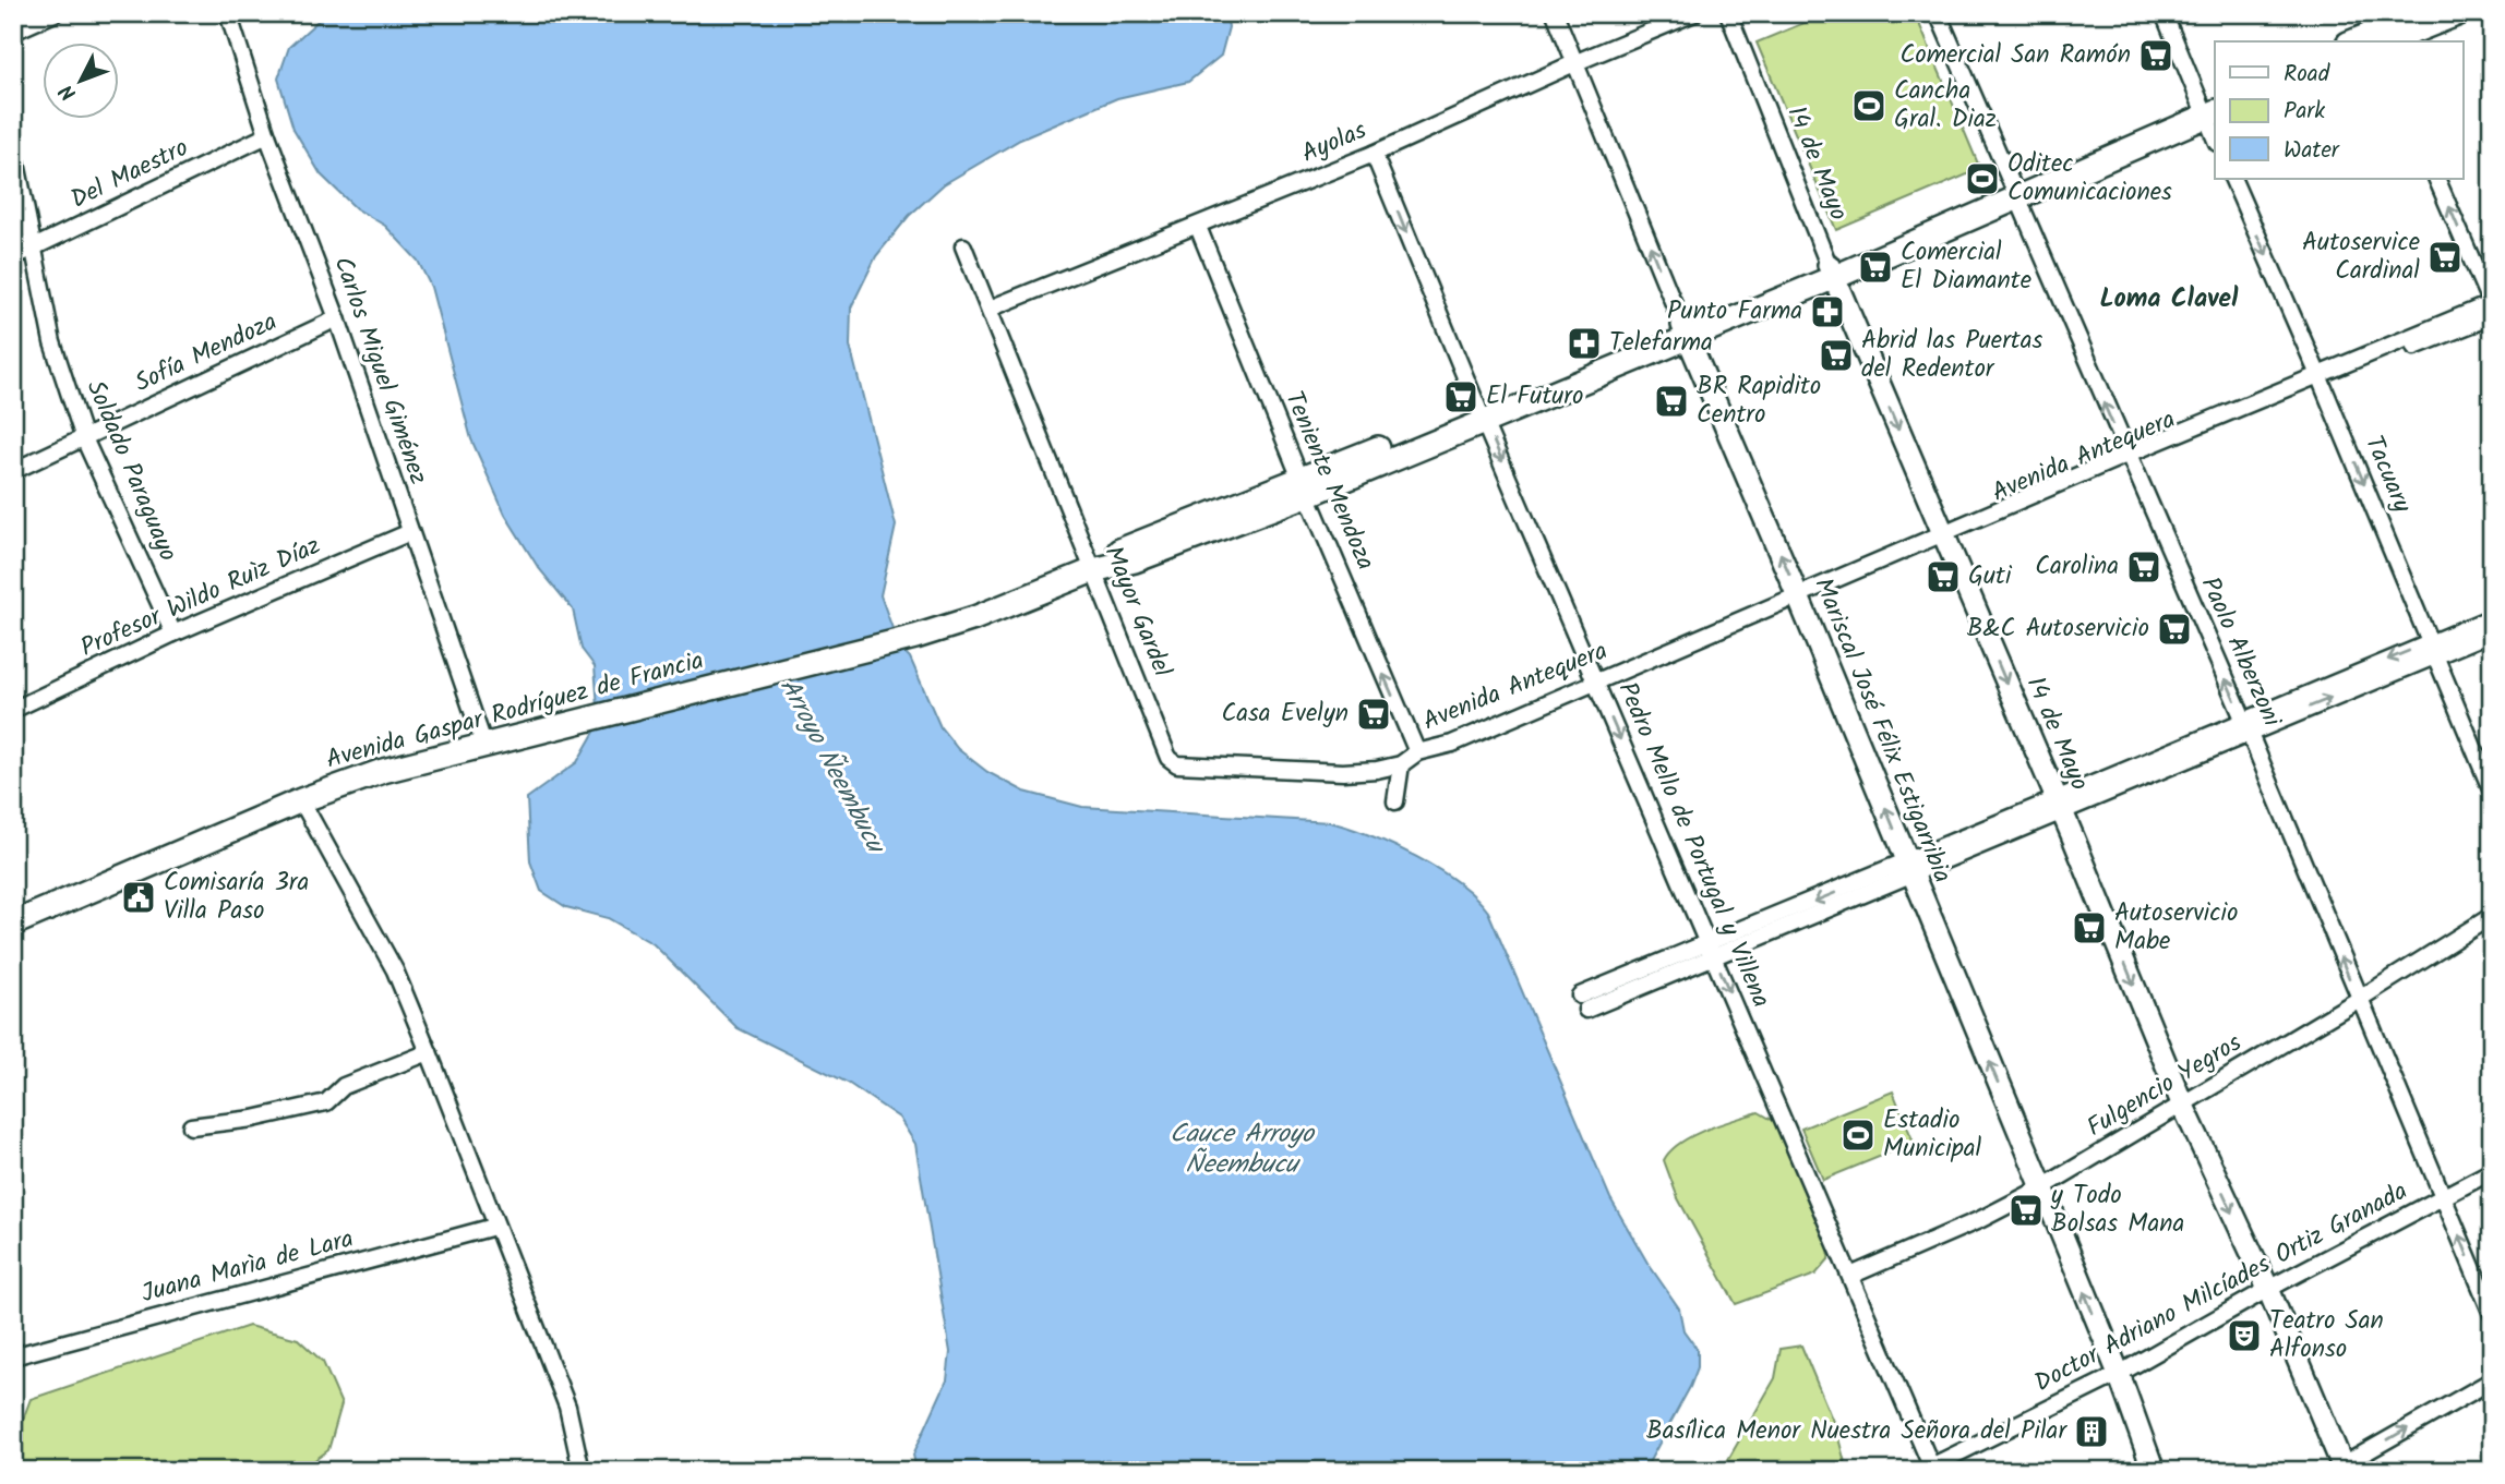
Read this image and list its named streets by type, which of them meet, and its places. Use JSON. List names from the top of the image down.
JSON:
{
  "streets": {
    "main road": ["14 de Mayo", "Avenida Gaspar Rodríguez de Francia", "Mariscal José Félix Estigarribia"],
    "street": [
      "Ayolas",
      "Del Maestro",
      "Sofía Mendoza",
      "Carlos Miguel Giménez",
      "Avenida Antequera",
      "Soldado Paraguayo",
      "Tacuary",
      "Teniente Mendoza",
      "Profesor Wildo Ruìz Díaz",
      "Mayor Gardel",
      "Paolo Alberzoni",
      "Pedro Mello de Portugal y Villena",
      "Fulgencio Yegros",
      "Juana Marìa de Lara",
      "Doctor Adriano Milcíades Ortiz Granada"
    ]
  },
  "crossings": [
    ["Ayolas", "Teniente Mendoza"],
    ["Ayolas", "Mayor Gardel"],
    ["Ayolas", "Mariscal José Félix Estigarribia"],
    ["Ayolas", "Pedro Mello de Portugal y Villena"],
    ["14 de Mayo", "Avenida Antequera"],
    ["14 de Mayo", "Avenida Gaspar Rodríguez de Francia"],
    ["14 de Mayo", "Fulgencio Yegros"],
    ["14 de Mayo", "Doctor Adriano Milcíades Ortiz Granada"],
    ["Del Maestro", "Carlos Miguel Giménez"],
    ["Del Maestro", "Soldado Paraguayo"],
    ["Sofía Mendoza", "Carlos Miguel Giménez"],
    ["Sofía Mendoza", "Soldado Paraguayo"],
    ["Carlos Miguel Giménez", "Profesor Wildo Ruìz Díaz"],
    ["Carlos Miguel Giménez", "Avenida Gaspar Rodríguez de Francia"],
    ["Avenida Antequera", "Tacuary"],
    ["Avenida Antequera", "Teniente Mendoza"],
    ["Avenida Antequera", "Mayor Gardel"],
    ["Avenida Antequera", "Paolo Alberzoni"],
    ["Avenida Antequera", "Mariscal José Félix Estigarribia"],
    ["Avenida Antequera", "Pedro Mello de Portugal y Villena"],
    ["Soldado Paraguayo", "Profesor Wildo Ruìz Díaz"],
    ["Teniente Mendoza", "Mayor Gardel"],
    ["Teniente Mendoza", "Avenida Gaspar Rodríguez de Francia"],
    ["Mayor Gardel", "Avenida Gaspar Rodríguez de Francia"],
    ["Paolo Alberzoni", "Avenida Gaspar Rodríguez de Francia"],
    ["Paolo Alberzoni", "Fulgencio Yegros"],
    ["Paolo Alberzoni", "Doctor Adriano Milcíades Ortiz Granada"],
    ["Avenida Gaspar Rodríguez de Francia", "Mariscal José Félix Estigarribia"],
    ["Avenida Gaspar Rodríguez de Francia", "Pedro Mello de Portugal y Villena"],
    ["Mariscal José Félix Estigarribia", "Fulgencio Yegros"],
    ["Mariscal José Félix Estigarribia", "Doctor Adriano Milcíades Ortiz Granada"],
    ["Pedro Mello de Portugal y Villena", "Fulgencio Yegros"],
    ["Pedro Mello de Portugal y Villena", "Doctor Adriano Milcíades Ortiz Granada"]
  ],
  "one_way": [
    "14 de Mayo",
    "Tacuary",
    "Teniente Mendoza",
    "Paolo Alberzoni",
    "Mariscal José Félix Estigarribia",
    "Pedro Mello de Portugal y Villena"
  ],
  "districts": ["Loma Clavel"],
  "water": ["Arroyo Ñeembucu", "Cauce Arroyo Ñeembucu"],
  "places": {
    "supermarket": [
      "Comercial San Ramón",
      "Autoservice Cardinal",
      "Comercial El Diamante",
      "Abrid las Puertas del Redentor",
      "El Futuro",
      "BR Rapidito Centro",
      "Carolina",
      "Guti",
      "B&C Autoservicio",
      "Casa Evelyn",
      "Autoservicio Mabe",
      "y Todo Bolsas Mana"
    ],
    "sports": ["Cancha Gral. Diaz", "Oditec Comunicaciones", "Estadio Municipal"],
    "pharmacy": ["Punto Farma", "Telefarma"],
    "public building": ["Comisaría 3ra Villa Paso"],
    "theatre": ["Teatro San Alfonso"],
    "building": ["Basílica Menor Nuestra Señora del Pilar"]
  },
  "legend": ["Road", "Park", "Water"],
  "north": "bottom left"
}
